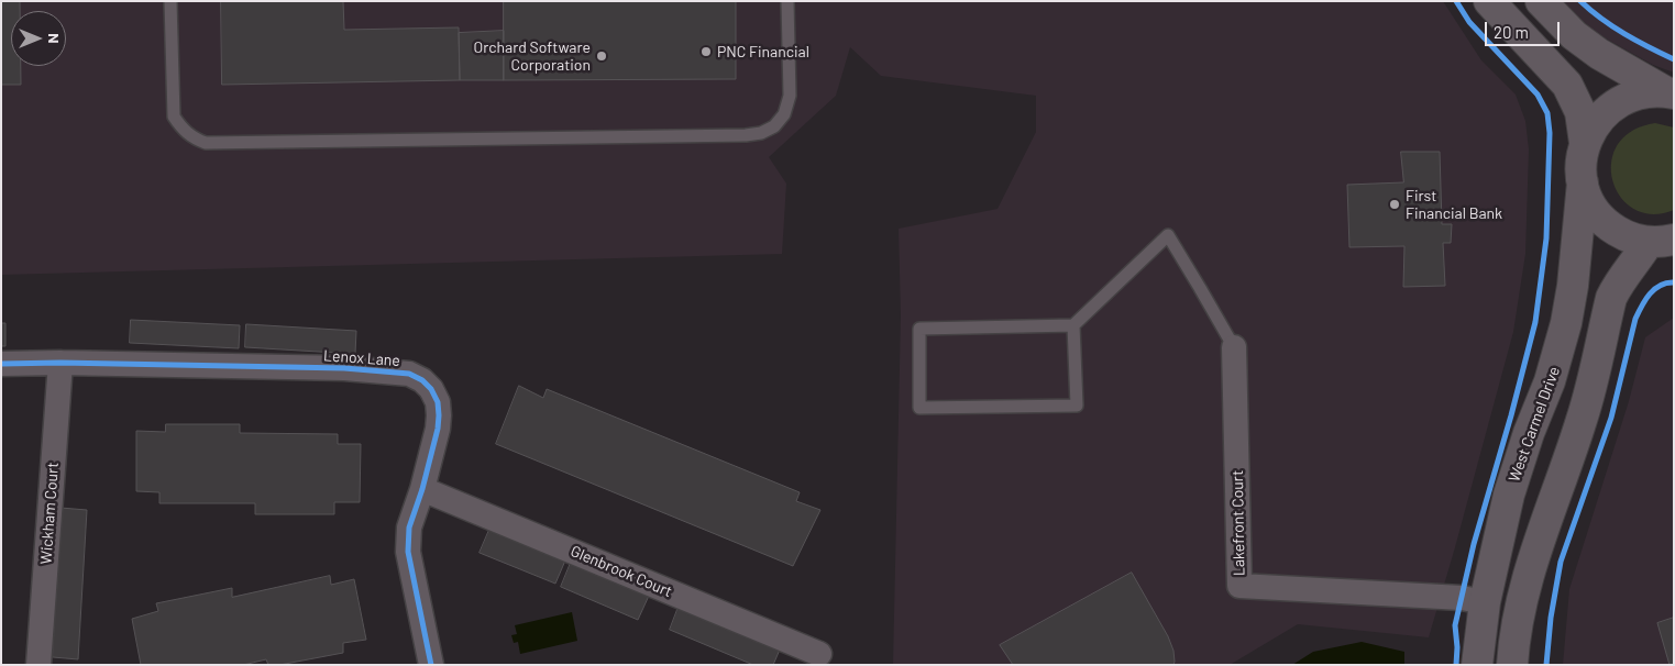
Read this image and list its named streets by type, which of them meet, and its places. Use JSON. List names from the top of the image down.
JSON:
{
  "streets": {
    "street": [
      "Lenox Lane",
      "West Carmel Drive",
      "Wickham Court",
      "Lakefront Court",
      "Glenbrook Court"
    ]
  },
  "crossings": [
    ["Lenox Lane", "Wickham Court"],
    ["Lenox Lane", "Glenbrook Court"],
    ["West Carmel Drive", "Lakefront Court"]
  ],
  "places": ["PNC Financial", "Orchard Software Corporation", "First Financial Bank"],
  "scale_bar": "20 m",
  "north": "right"
}
